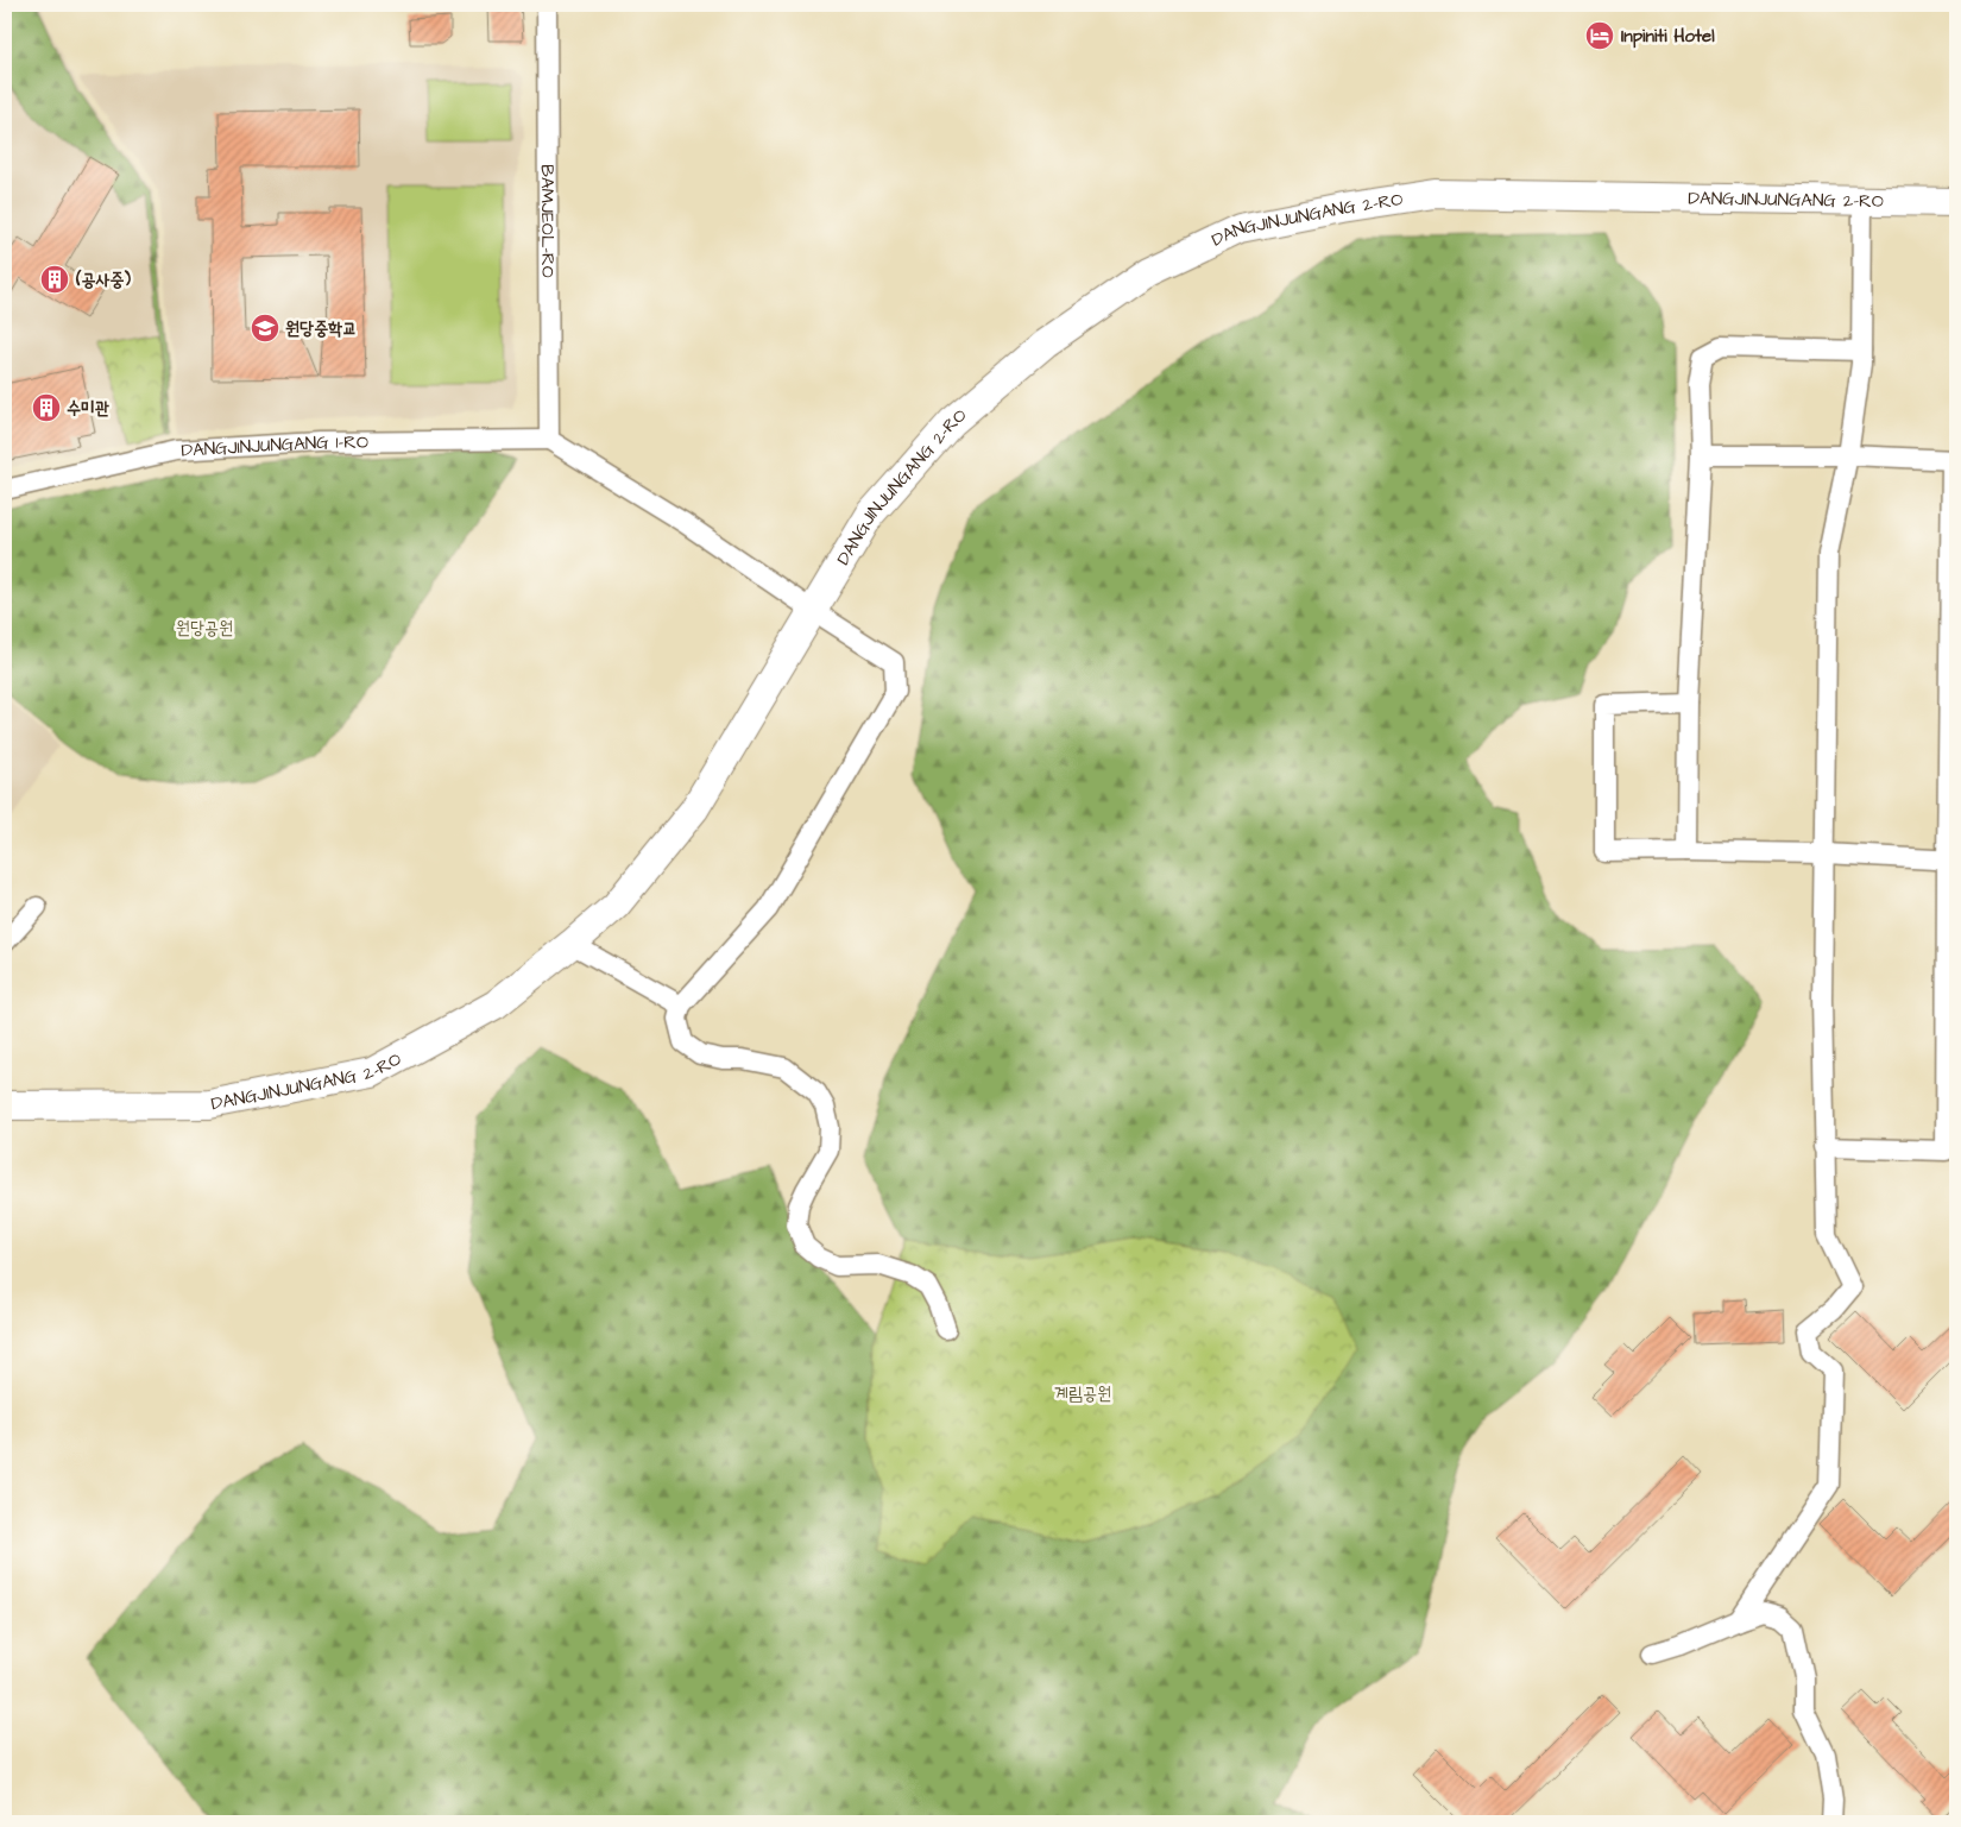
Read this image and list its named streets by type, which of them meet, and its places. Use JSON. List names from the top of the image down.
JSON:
{
  "streets": {
    "street": ["DANGJINJUNGANG 2-RO", "BAMJEOL-RO", "DANGJINJUNGANG 1-RO"]
  },
  "crossings": [
    ["BAMJEOL-RO", "DANGJINJUNGANG 1-RO"]
  ],
  "parks": ["원당공원", "계림공원"],
  "places": {
    "hotel": ["Inpiniti Hotel"],
    "building": ["(공사중)", "수미관"],
    "school or university": ["원당중학교"]
  }
}
